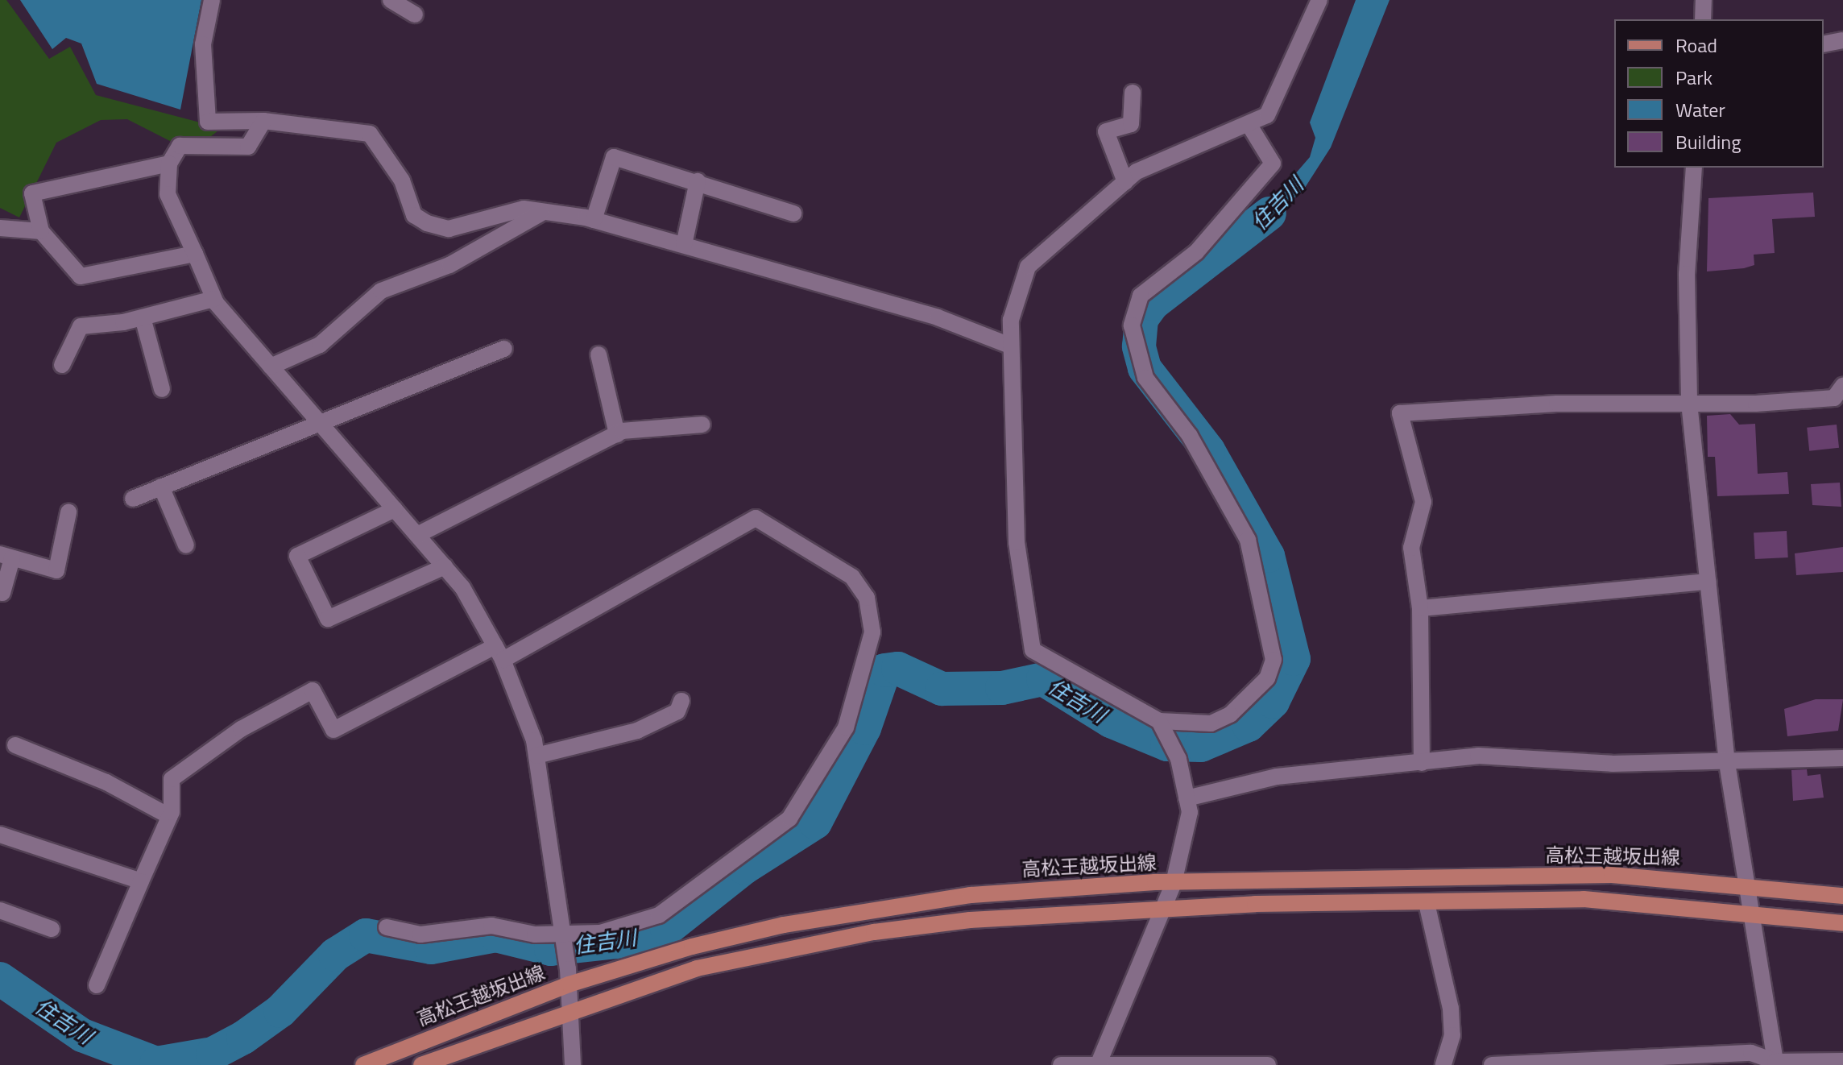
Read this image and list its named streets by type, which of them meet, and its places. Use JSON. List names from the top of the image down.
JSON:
{
  "streets": {
    "main road": ["高松王越坂出線"]
  },
  "water": ["住吉川"],
  "legend": [
    "Road",
    "Park",
    "Water",
    "Building"
  ]
}
